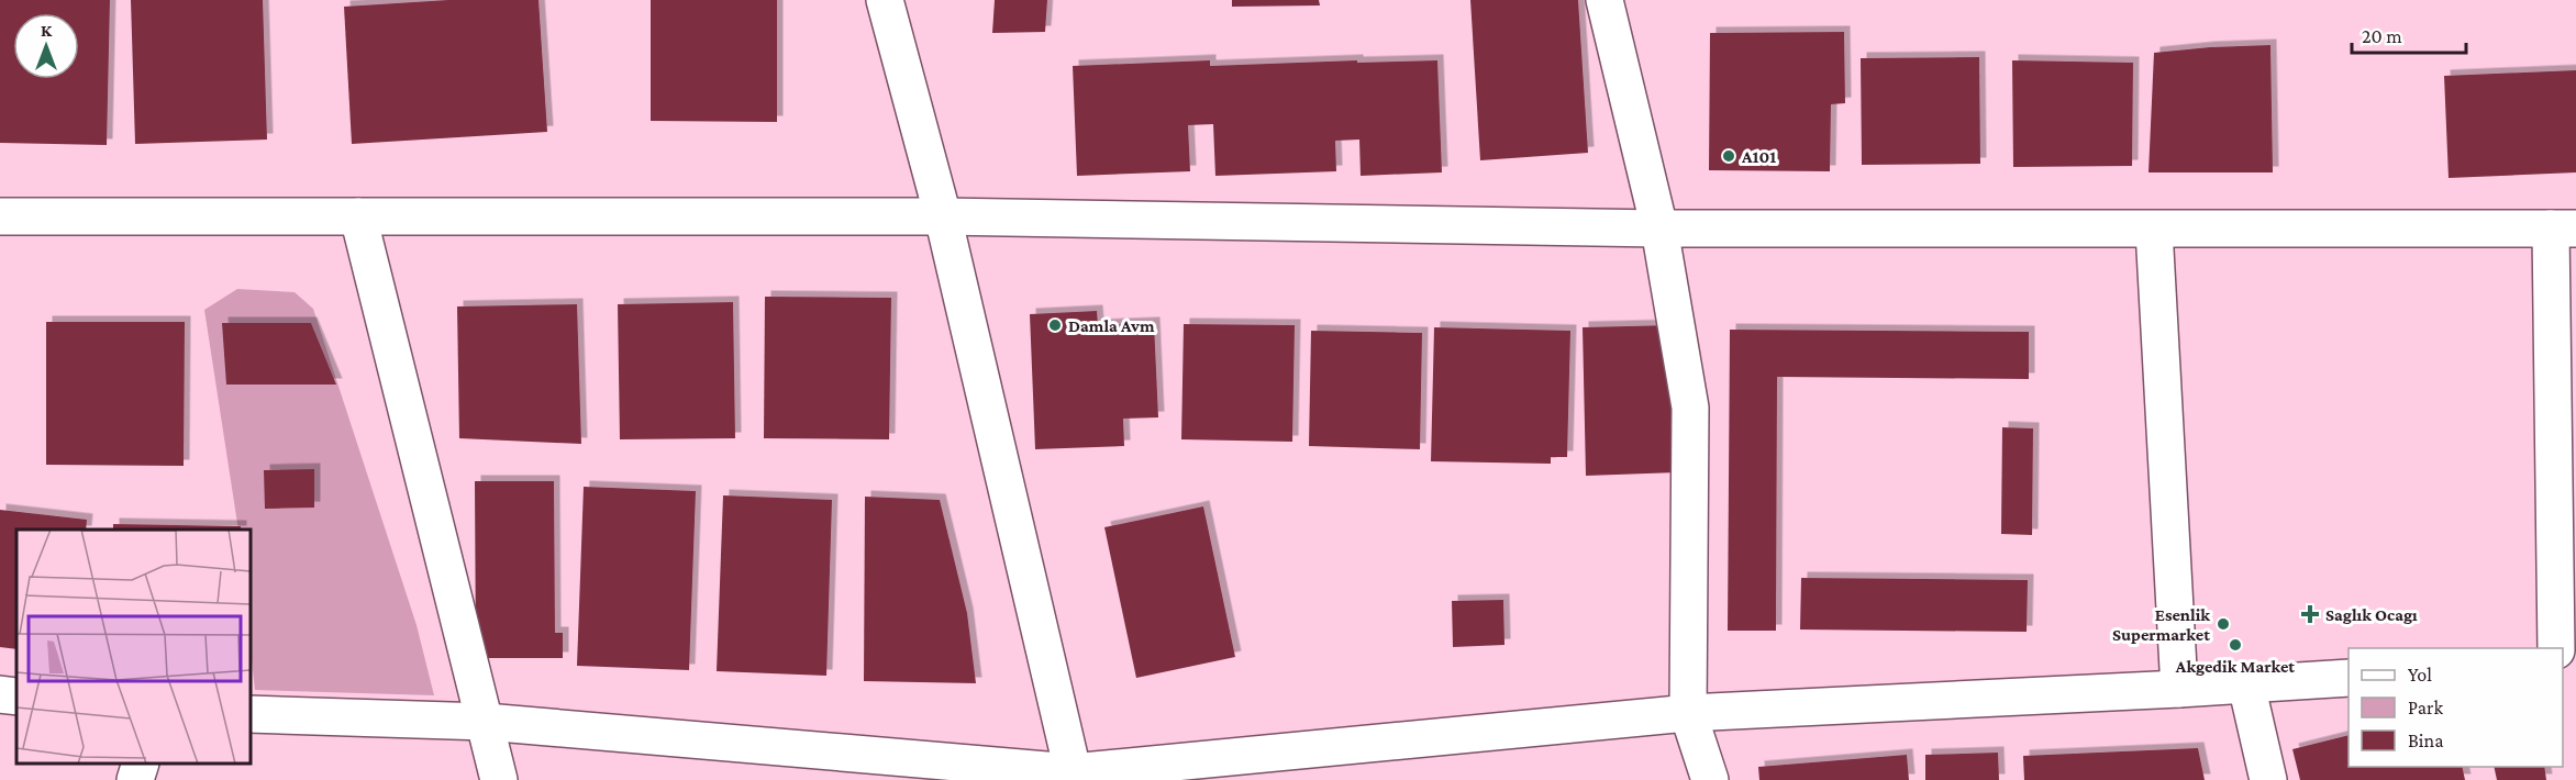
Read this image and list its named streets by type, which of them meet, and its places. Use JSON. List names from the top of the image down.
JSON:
{
  "places": {
    "other": [
      "A101",
      "Damla Avm",
      "Esenlik Supermarket",
      "Akgedik Market"
    ],
    "health": ["Saglık Ocagı"]
  },
  "legend": ["Yol", "Park", "Bina"],
  "scale_bar": "20 m",
  "north": "top"
}
